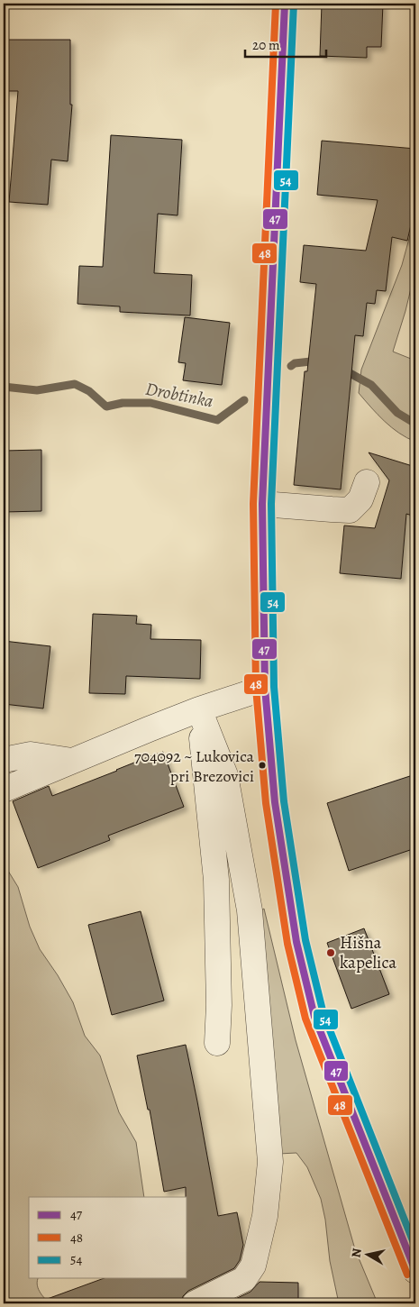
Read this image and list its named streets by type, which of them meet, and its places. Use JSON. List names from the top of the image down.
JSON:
{
  "water": ["Drobtinka"],
  "places": ["704092 ~ Lukovica pri Brezovici", "Hišna kapelica"],
  "lines": ["transit line 47", "transit line 48", "transit line 54"],
  "legend": ["47", "48", "54"],
  "scale_bar": "20 m",
  "north": "left"
}
